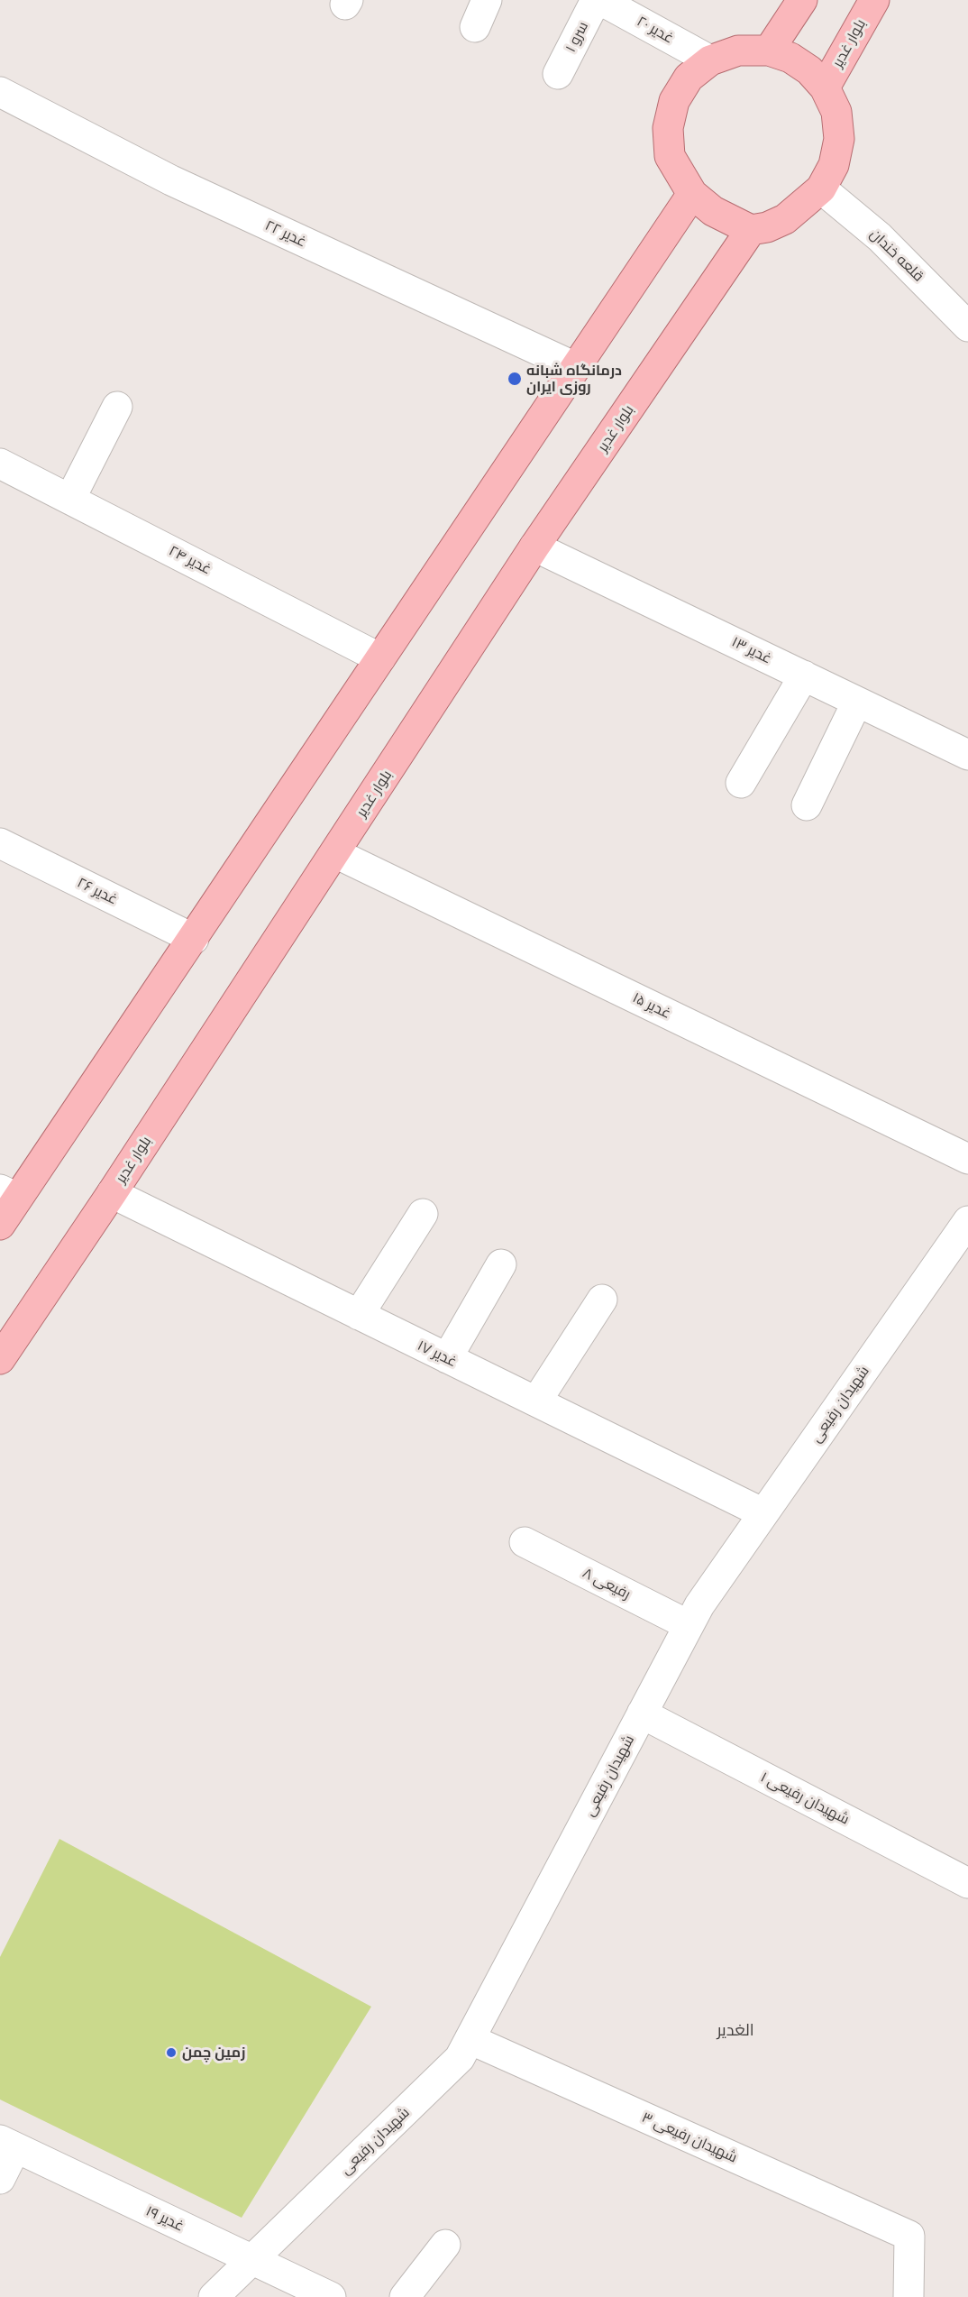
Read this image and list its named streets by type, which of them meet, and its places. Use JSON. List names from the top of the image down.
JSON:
{
  "streets": {
    "main road": ["بلوار غدیر"],
    "street": [
      "۲۰ غدیر",
      "سرو ۱",
      "۲۲ غدیر",
      "قلعه خندان",
      "۲۴ غدیر",
      "۱۳ غدیر",
      "۲۶ غدیر",
      "۱۵ غدیر",
      "۱۷ غدیر",
      "شهیدان رفیعی",
      "رفیعی ۸",
      "۱ شهیدان رفیعی",
      "۳ شهیدان رفیعی",
      "۱۹ غدیر"
    ]
  },
  "crossings": [
    ["۲۰ غدیر", "بلوار غدیر"],
    ["۲۰ غدیر", "قلعه خندان"],
    ["بلوار غدیر", "قلعه خندان"],
    ["بلوار غدیر", "۱۳ غدیر"],
    ["بلوار غدیر", "۱۵ غدیر"],
    ["بلوار غدیر", "۱۷ غدیر"],
    ["۱۷ غدیر", "شهیدان رفیعی"],
    ["شهیدان رفیعی", "رفیعی ۸"],
    ["شهیدان رفیعی", "۱ شهیدان رفیعی"],
    ["شهیدان رفیعی", "۳ شهیدان رفیعی"],
    ["شهیدان رفیعی", "۱۹ غدیر"]
  ],
  "districts": ["الغدیر"],
  "places": ["درمانگاه شبانه روزی ایران", "زمین چمن"]
}
